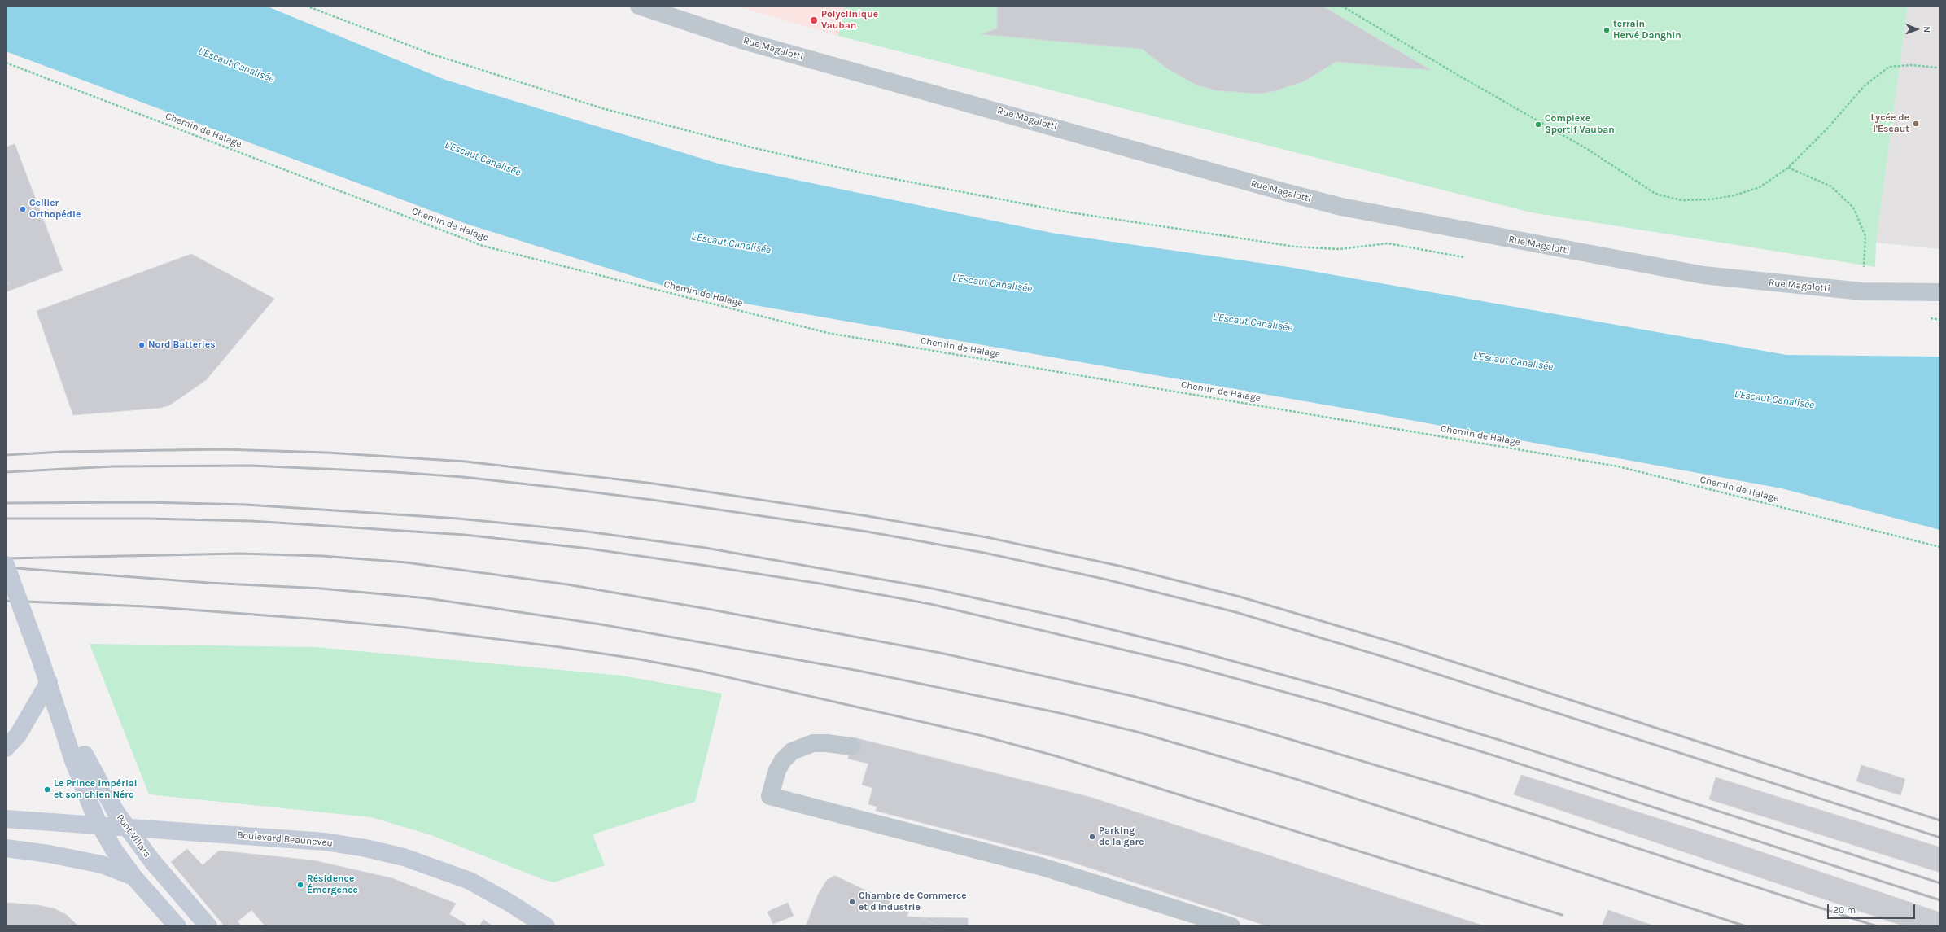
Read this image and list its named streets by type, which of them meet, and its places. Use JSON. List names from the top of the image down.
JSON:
{
  "streets": {
    "main road": ["Pont Villars", "Boulevard Beauneveu"],
    "street": ["Rue Magalotti"],
    "path": ["Chemin de Halage"]
  },
  "water": ["L'Escaut Canalisée"],
  "places": [
    "Polyclinique Vauban",
    "terrain Hervé Danghin",
    "Lycée de l'Escaut",
    "Complexe Sportif Vauban",
    "Cellier Orthopédie",
    "Nord Batteries",
    "Le Prince impérial et son chien Néro",
    "Parking de la gare",
    "Résidence Émergence",
    "Chambre de Commerce et d'Industrie"
  ],
  "scale_bar": "20 m",
  "north": "right"
}
